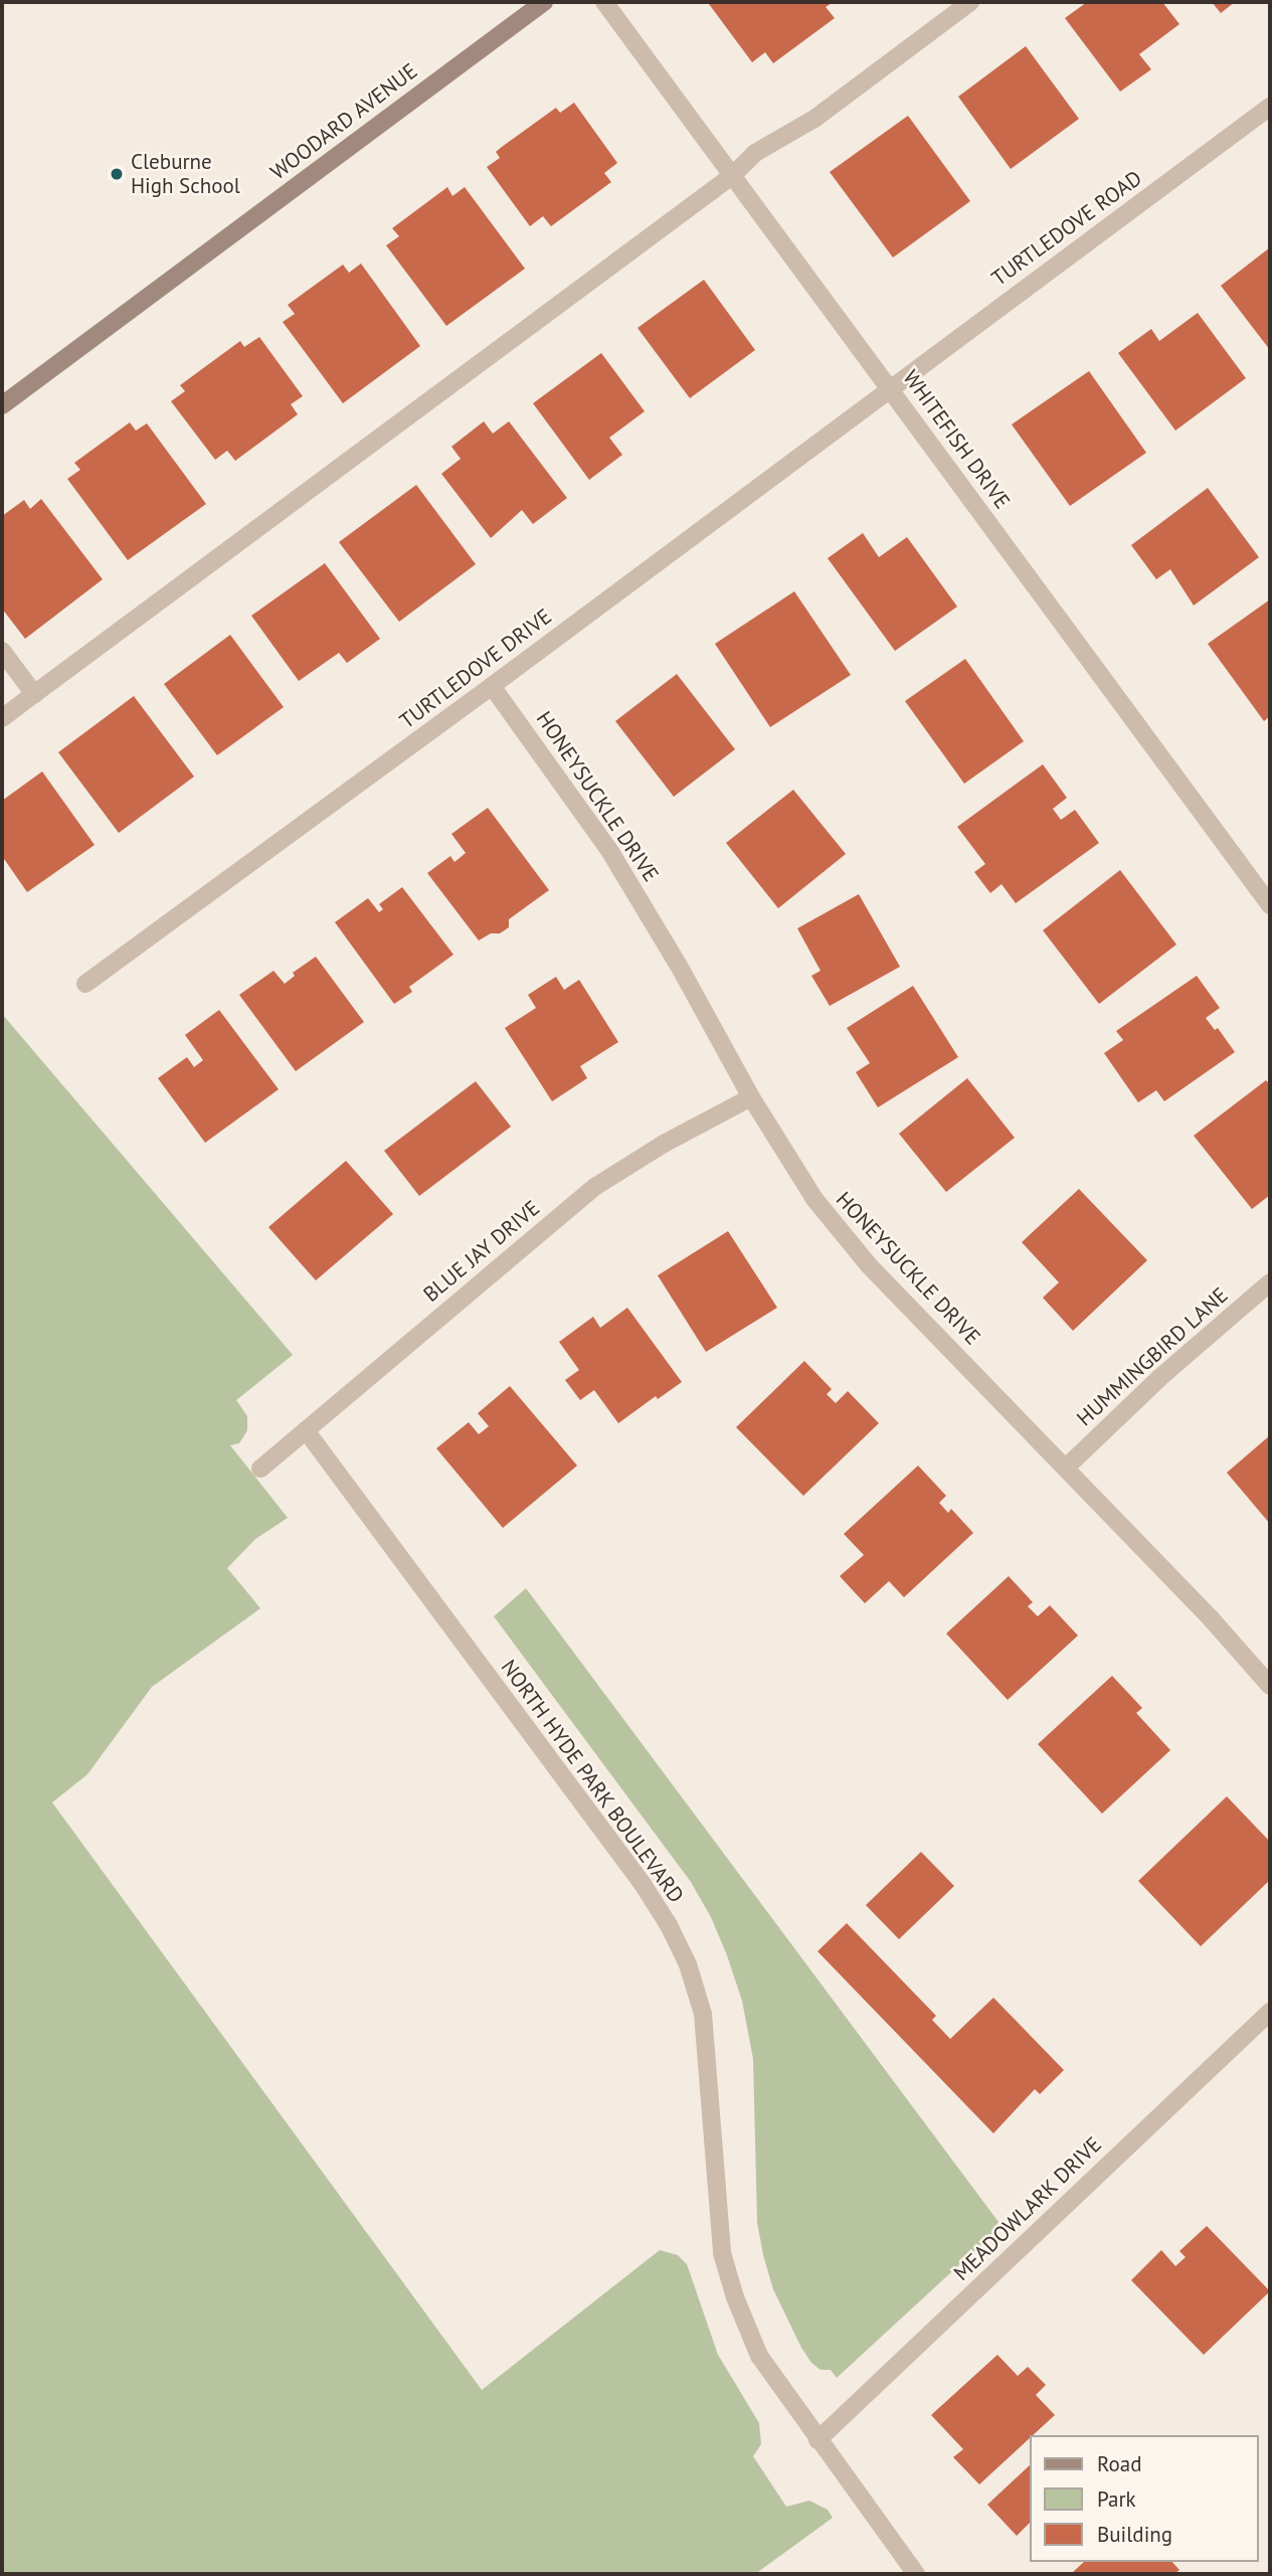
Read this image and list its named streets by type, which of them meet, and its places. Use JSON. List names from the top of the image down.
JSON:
{
  "streets": {
    "street": [
      "WOODARD AVENUE",
      "TURTLEDOVE ROAD",
      "WHITEFISH DRIVE",
      "TURTLEDOVE DRIVE",
      "HONEYSUCKLE DRIVE",
      "BLUE JAY DRIVE",
      "HUMMINGBIRD LANE",
      "NORTH HYDE PARK BOULEVARD",
      "MEADOWLARK DRIVE"
    ]
  },
  "crossings": [
    ["TURTLEDOVE ROAD", "WHITEFISH DRIVE"],
    ["TURTLEDOVE ROAD", "TURTLEDOVE DRIVE"],
    ["WHITEFISH DRIVE", "TURTLEDOVE DRIVE"],
    ["TURTLEDOVE DRIVE", "HONEYSUCKLE DRIVE"],
    ["HONEYSUCKLE DRIVE", "BLUE JAY DRIVE"],
    ["HONEYSUCKLE DRIVE", "HUMMINGBIRD LANE"],
    ["BLUE JAY DRIVE", "NORTH HYDE PARK BOULEVARD"],
    ["NORTH HYDE PARK BOULEVARD", "MEADOWLARK DRIVE"]
  ],
  "places": ["Cleburne High School"],
  "legend": ["Road", "Park", "Building"]
}
